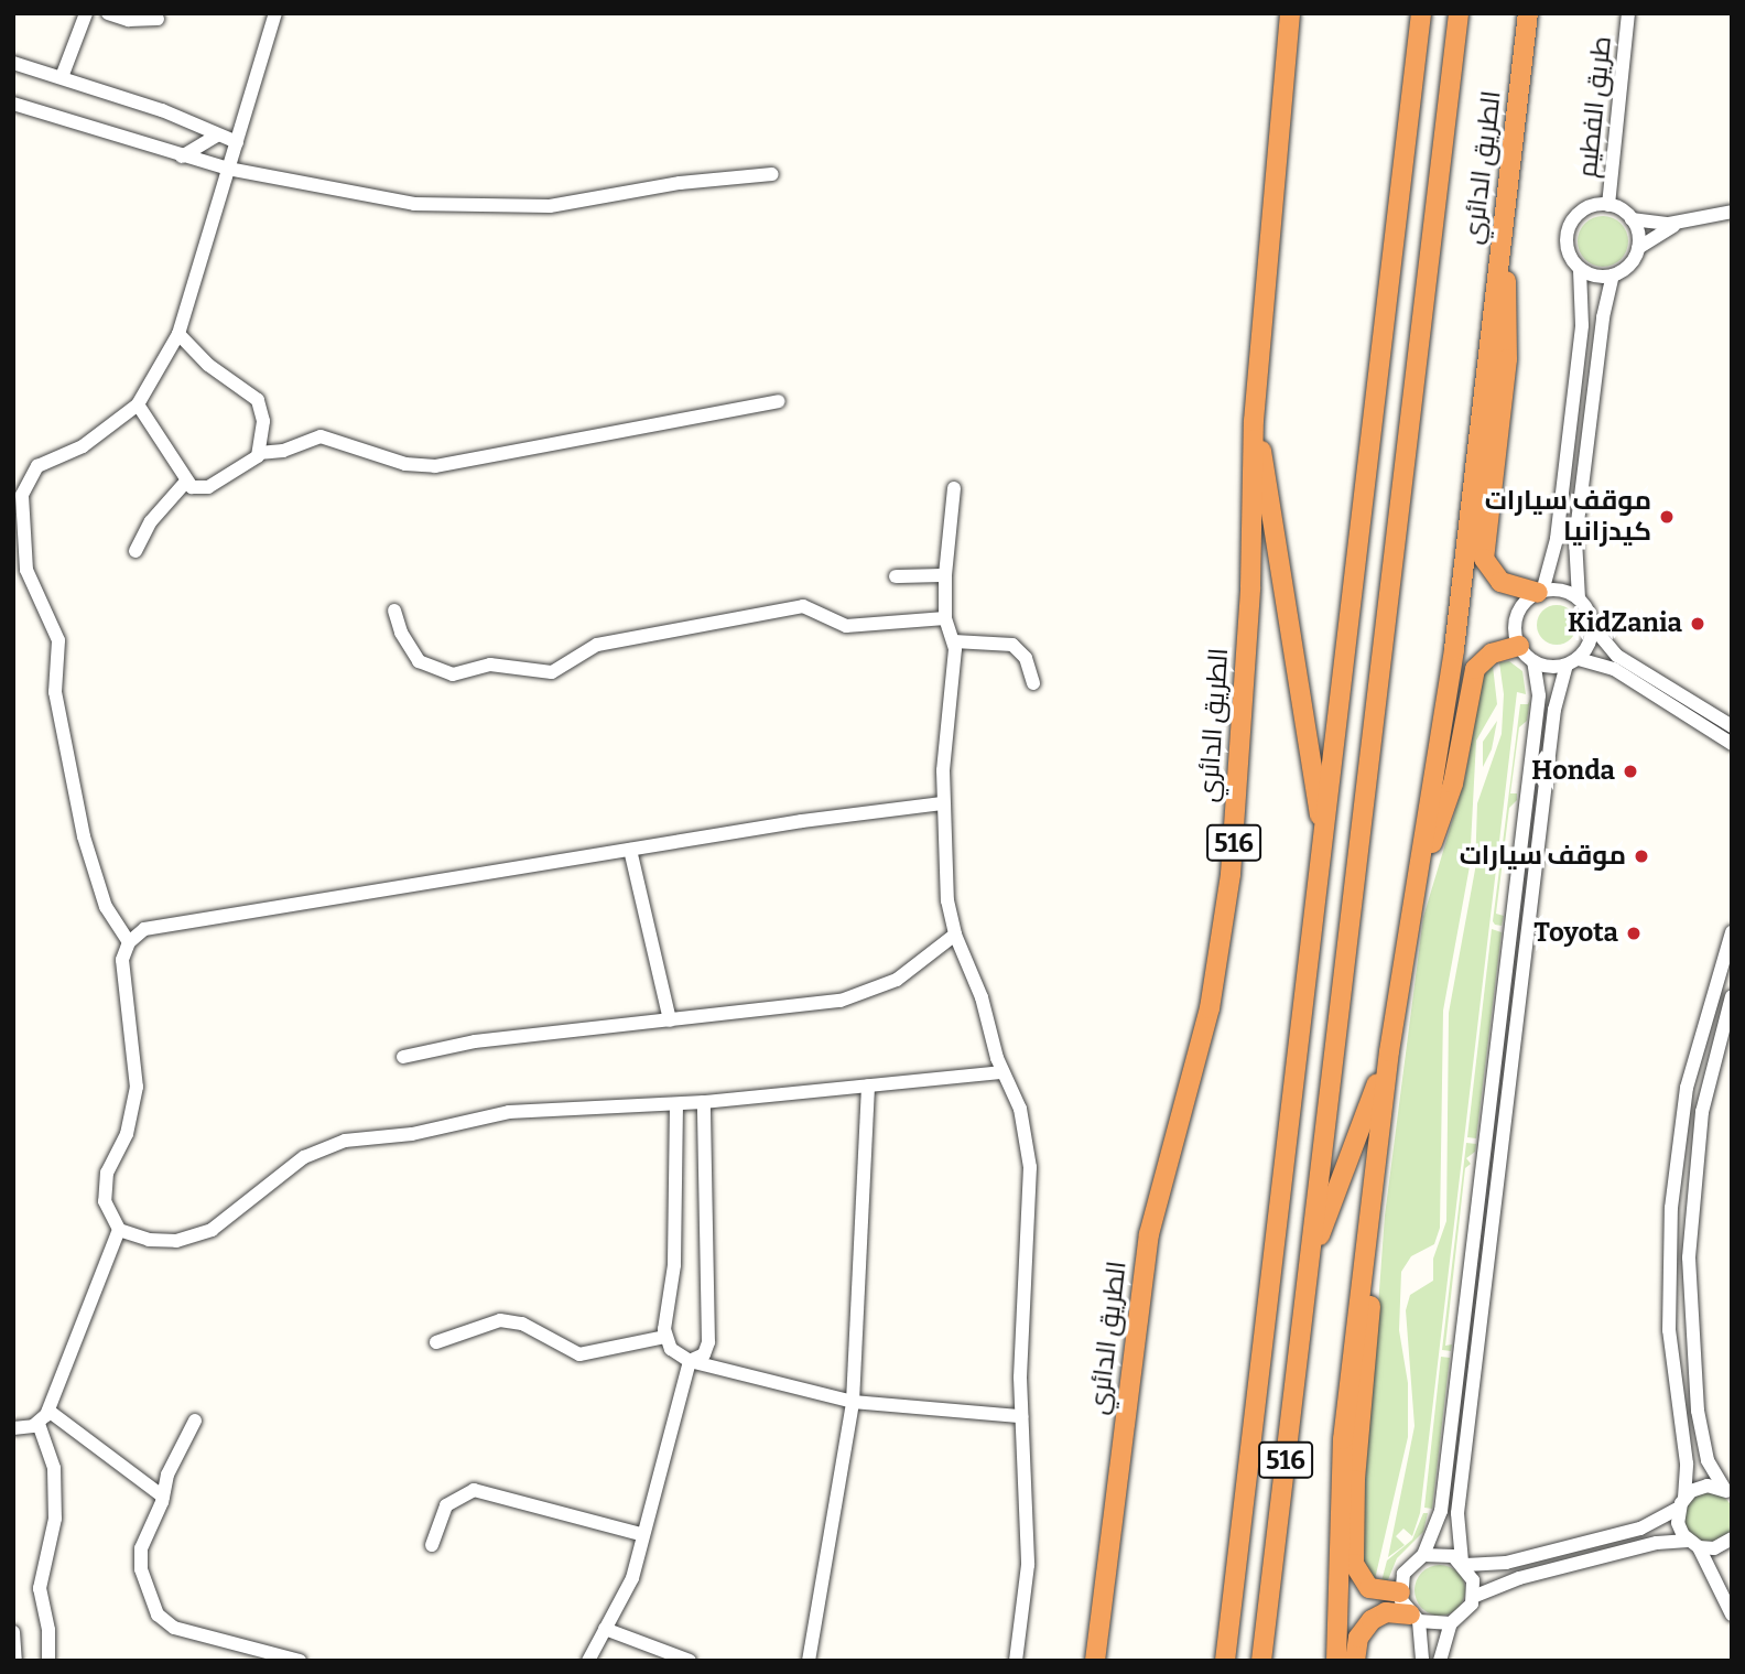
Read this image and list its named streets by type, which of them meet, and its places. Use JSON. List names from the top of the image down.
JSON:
{
  "streets": {
    "highway": ["الطريق الدائري", "516"],
    "street": ["طريق الفطيم"]
  },
  "crossings": [
    ["الطريق الدائري", "516"]
  ],
  "places": [
    "موقف سيارات كيدزانيا",
    "KidZania",
    "Honda",
    "موقف سيارات",
    "Toyota"
  ]
}
